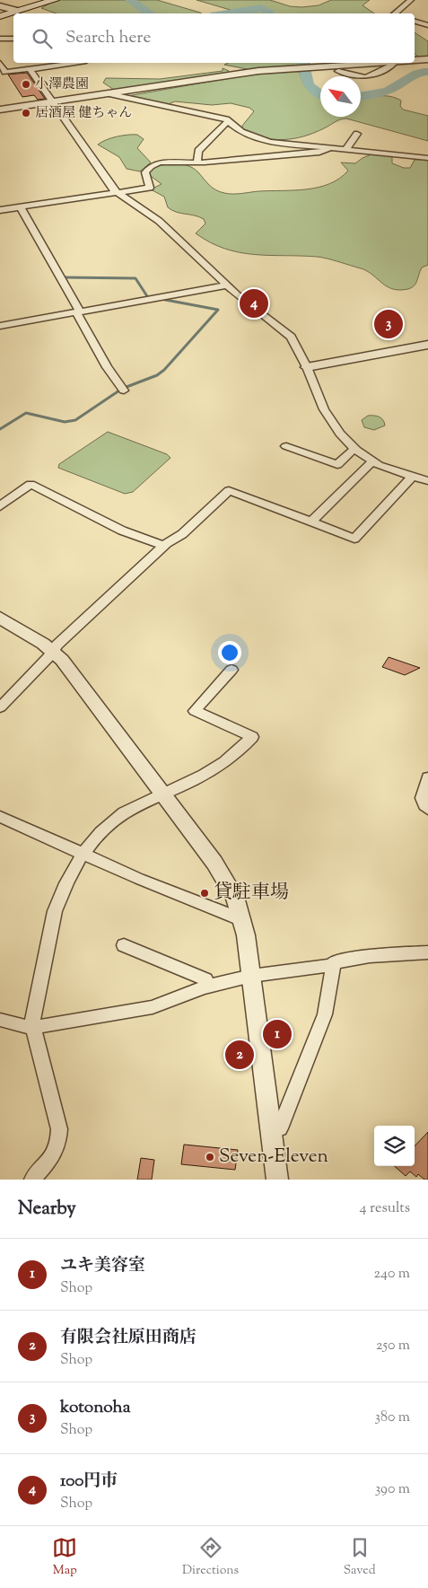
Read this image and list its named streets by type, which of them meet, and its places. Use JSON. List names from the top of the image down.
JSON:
{
  "places": [
    "小澤農園",
    "居酒屋 健ちゃん",
    "貸駐車場",
    "Seven-Eleven"
  ],
  "north": "top left",
  "page": {
    "search": "Search here",
    "pins": [
      "4",
      "3",
      "1",
      "2"
    ],
    "heading": ["Nearby", "4 results"],
    "list": [
      {
        "mark": "1",
        "name": "ユキ美容室",
        "note": "Shop",
        "value": "240 m"
      },
      {
        "mark": "2",
        "name": "有限会社原田商店",
        "note": "Shop",
        "value": "250 m"
      },
      {
        "mark": "3",
        "name": "kotonoha",
        "note": "Shop",
        "value": "380 m"
      },
      {
        "mark": "4",
        "name": "100円市",
        "note": "Shop",
        "value": "390 m"
      }
    ],
    "nav": ["Map", "Directions", "Saved"]
  }
}
